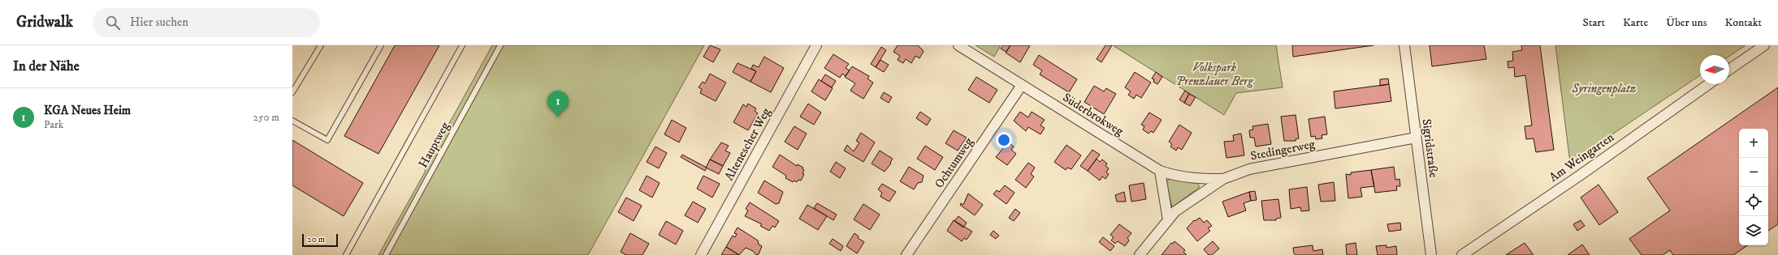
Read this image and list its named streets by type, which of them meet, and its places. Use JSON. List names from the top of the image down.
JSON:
{
  "streets": {
    "street": [
      "Süderbrokweg",
      "Altenescher Weg",
      "Sigridstraße",
      "Stedingerweg",
      "Am Weingarten",
      "Ochtumweg"
    ],
    "lane": ["Hauptweg"]
  },
  "crossings": [
    ["Süderbrokweg", "Stedingerweg"],
    ["Süderbrokweg", "Ochtumweg"],
    ["Sigridstraße", "Stedingerweg"]
  ],
  "parks": ["Volkspark Prenzlauer Berg", "Syringenplatz"],
  "scale_bar": "20 m",
  "north": "left",
  "page": {
    "header": "Gridwalk",
    "search": "Hier suchen",
    "nav": [
      "Start",
      "Karte",
      "Über uns",
      "Kontakt"
    ],
    "heading": "In der Nähe",
    "list": [
      {
        "mark": "1",
        "name": "KGA Neues Heim",
        "note": "Park",
        "value": "250 m"
      }
    ],
    "pins": "1",
    "map_buttons": ["+", "−"],
    "scale": "20 m"
  }
}
